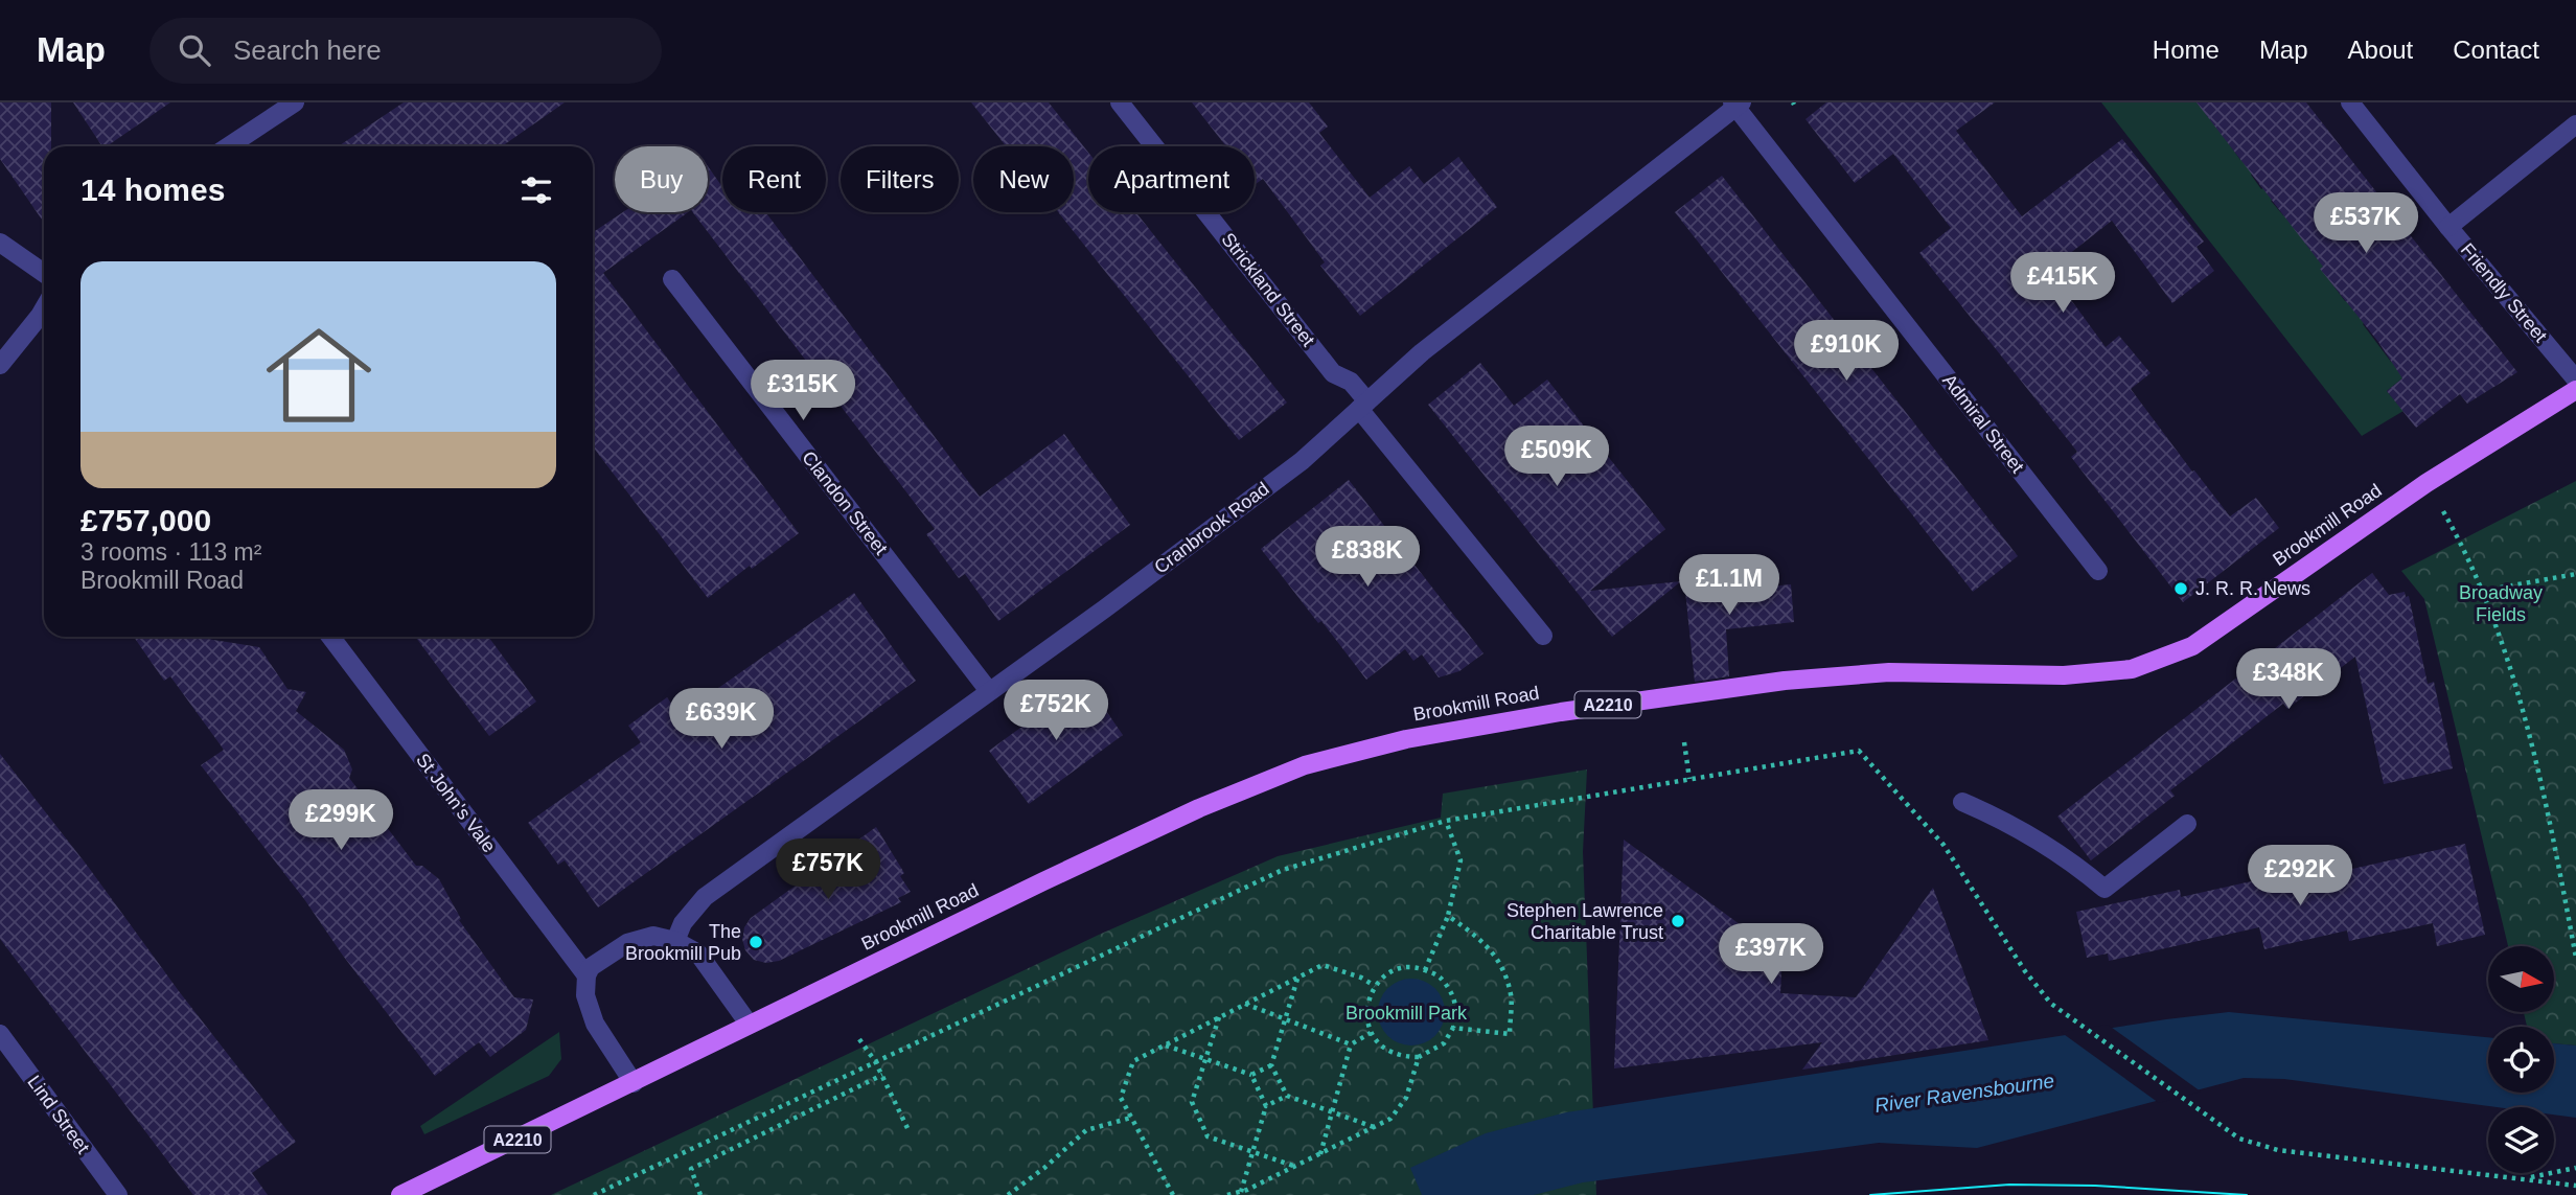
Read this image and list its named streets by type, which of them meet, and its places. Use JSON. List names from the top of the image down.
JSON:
{
  "streets": {
    "main road": ["Brookmill Road", "A2210"],
    "street": [
      "Strickland Street",
      "Friendly Street",
      "Admiral Street",
      "Clandon Street",
      "Cranbrook Road",
      "St John's Vale",
      "Lind Street"
    ]
  },
  "crossings": [
    ["Strickland Street", "Cranbrook Road"],
    ["Admiral Street", "Cranbrook Road"],
    ["Clandon Street", "Cranbrook Road"]
  ],
  "water": ["River Ravensbourne"],
  "parks": ["Broadway Fields", "Brookmill Park"],
  "places": ["J. R. R. News", "Stephen Lawrence Charitable Trust", "The Brookmill Pub"],
  "north": "right",
  "page": {
    "header": "Map",
    "search": "Search here",
    "nav": [
      "Home",
      "Map",
      "About",
      "Contact"
    ],
    "chip": [
      "Buy",
      "Rent",
      "Filters",
      "New",
      "Apartment"
    ],
    "heading": "14 homes",
    "price": [
      "£537K",
      "£415K",
      "£910K",
      "£315K",
      "£509K",
      "£838K",
      "£1.1M",
      "£348K",
      "£752K",
      "£639K",
      "£299K",
      "£757K",
      "£292K",
      "£397K"
    ],
    "list": [
      {
        "name": "£757,000",
        "note": "3 rooms · 113 m² · Brookmill Road"
      }
    ]
  }
}
